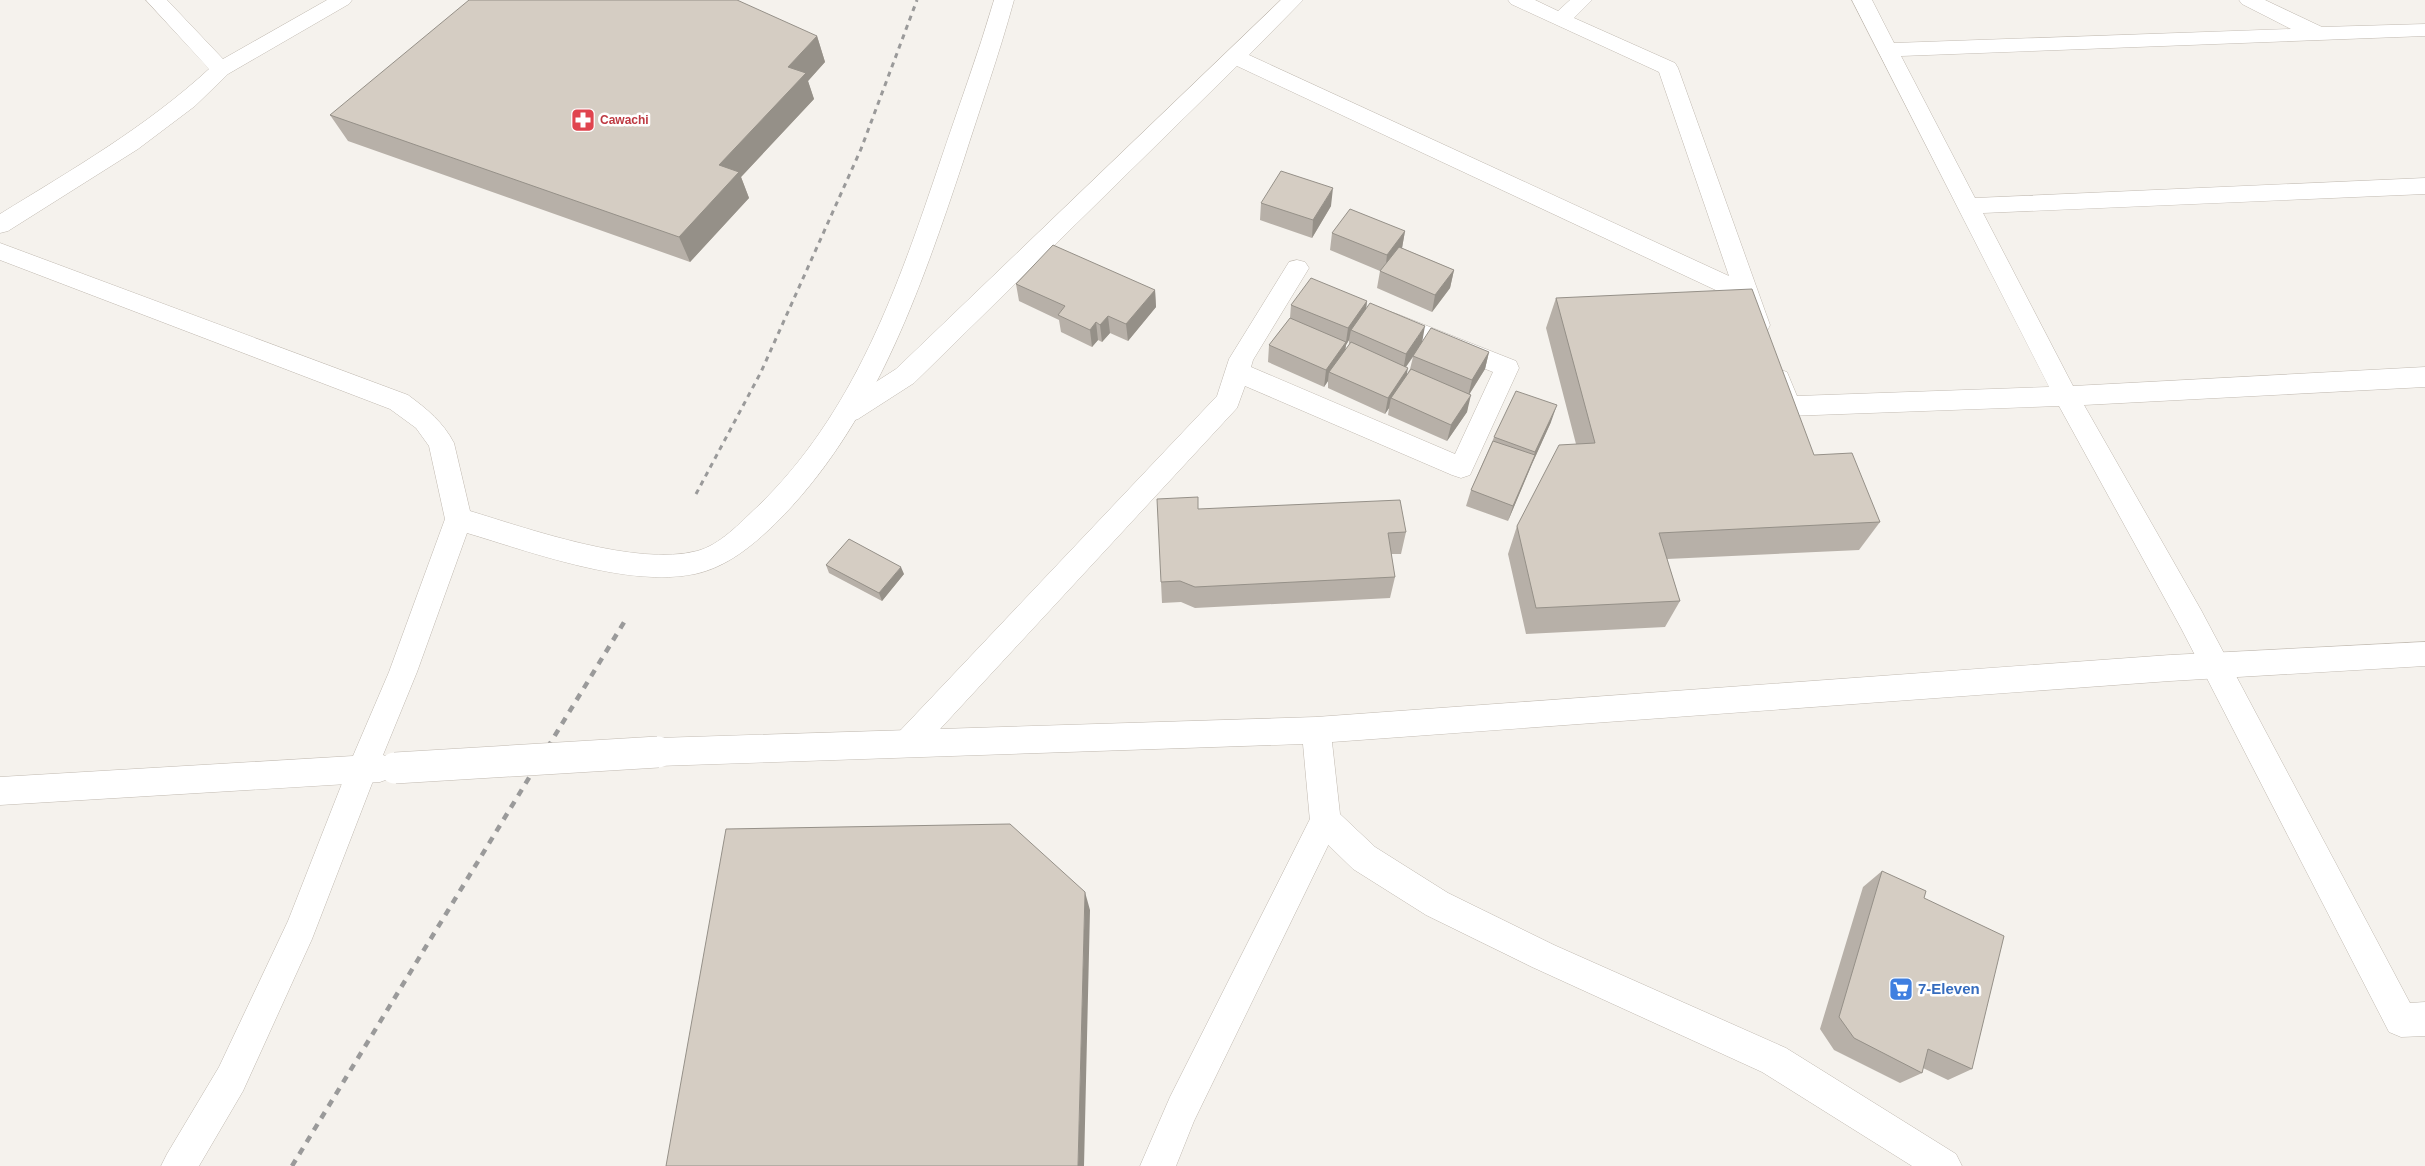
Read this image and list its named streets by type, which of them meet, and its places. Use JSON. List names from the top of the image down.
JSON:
{
  "places": {
    "pharmacy": ["Cawachi"],
    "supermarket": ["7-Eleven"]
  }
}
